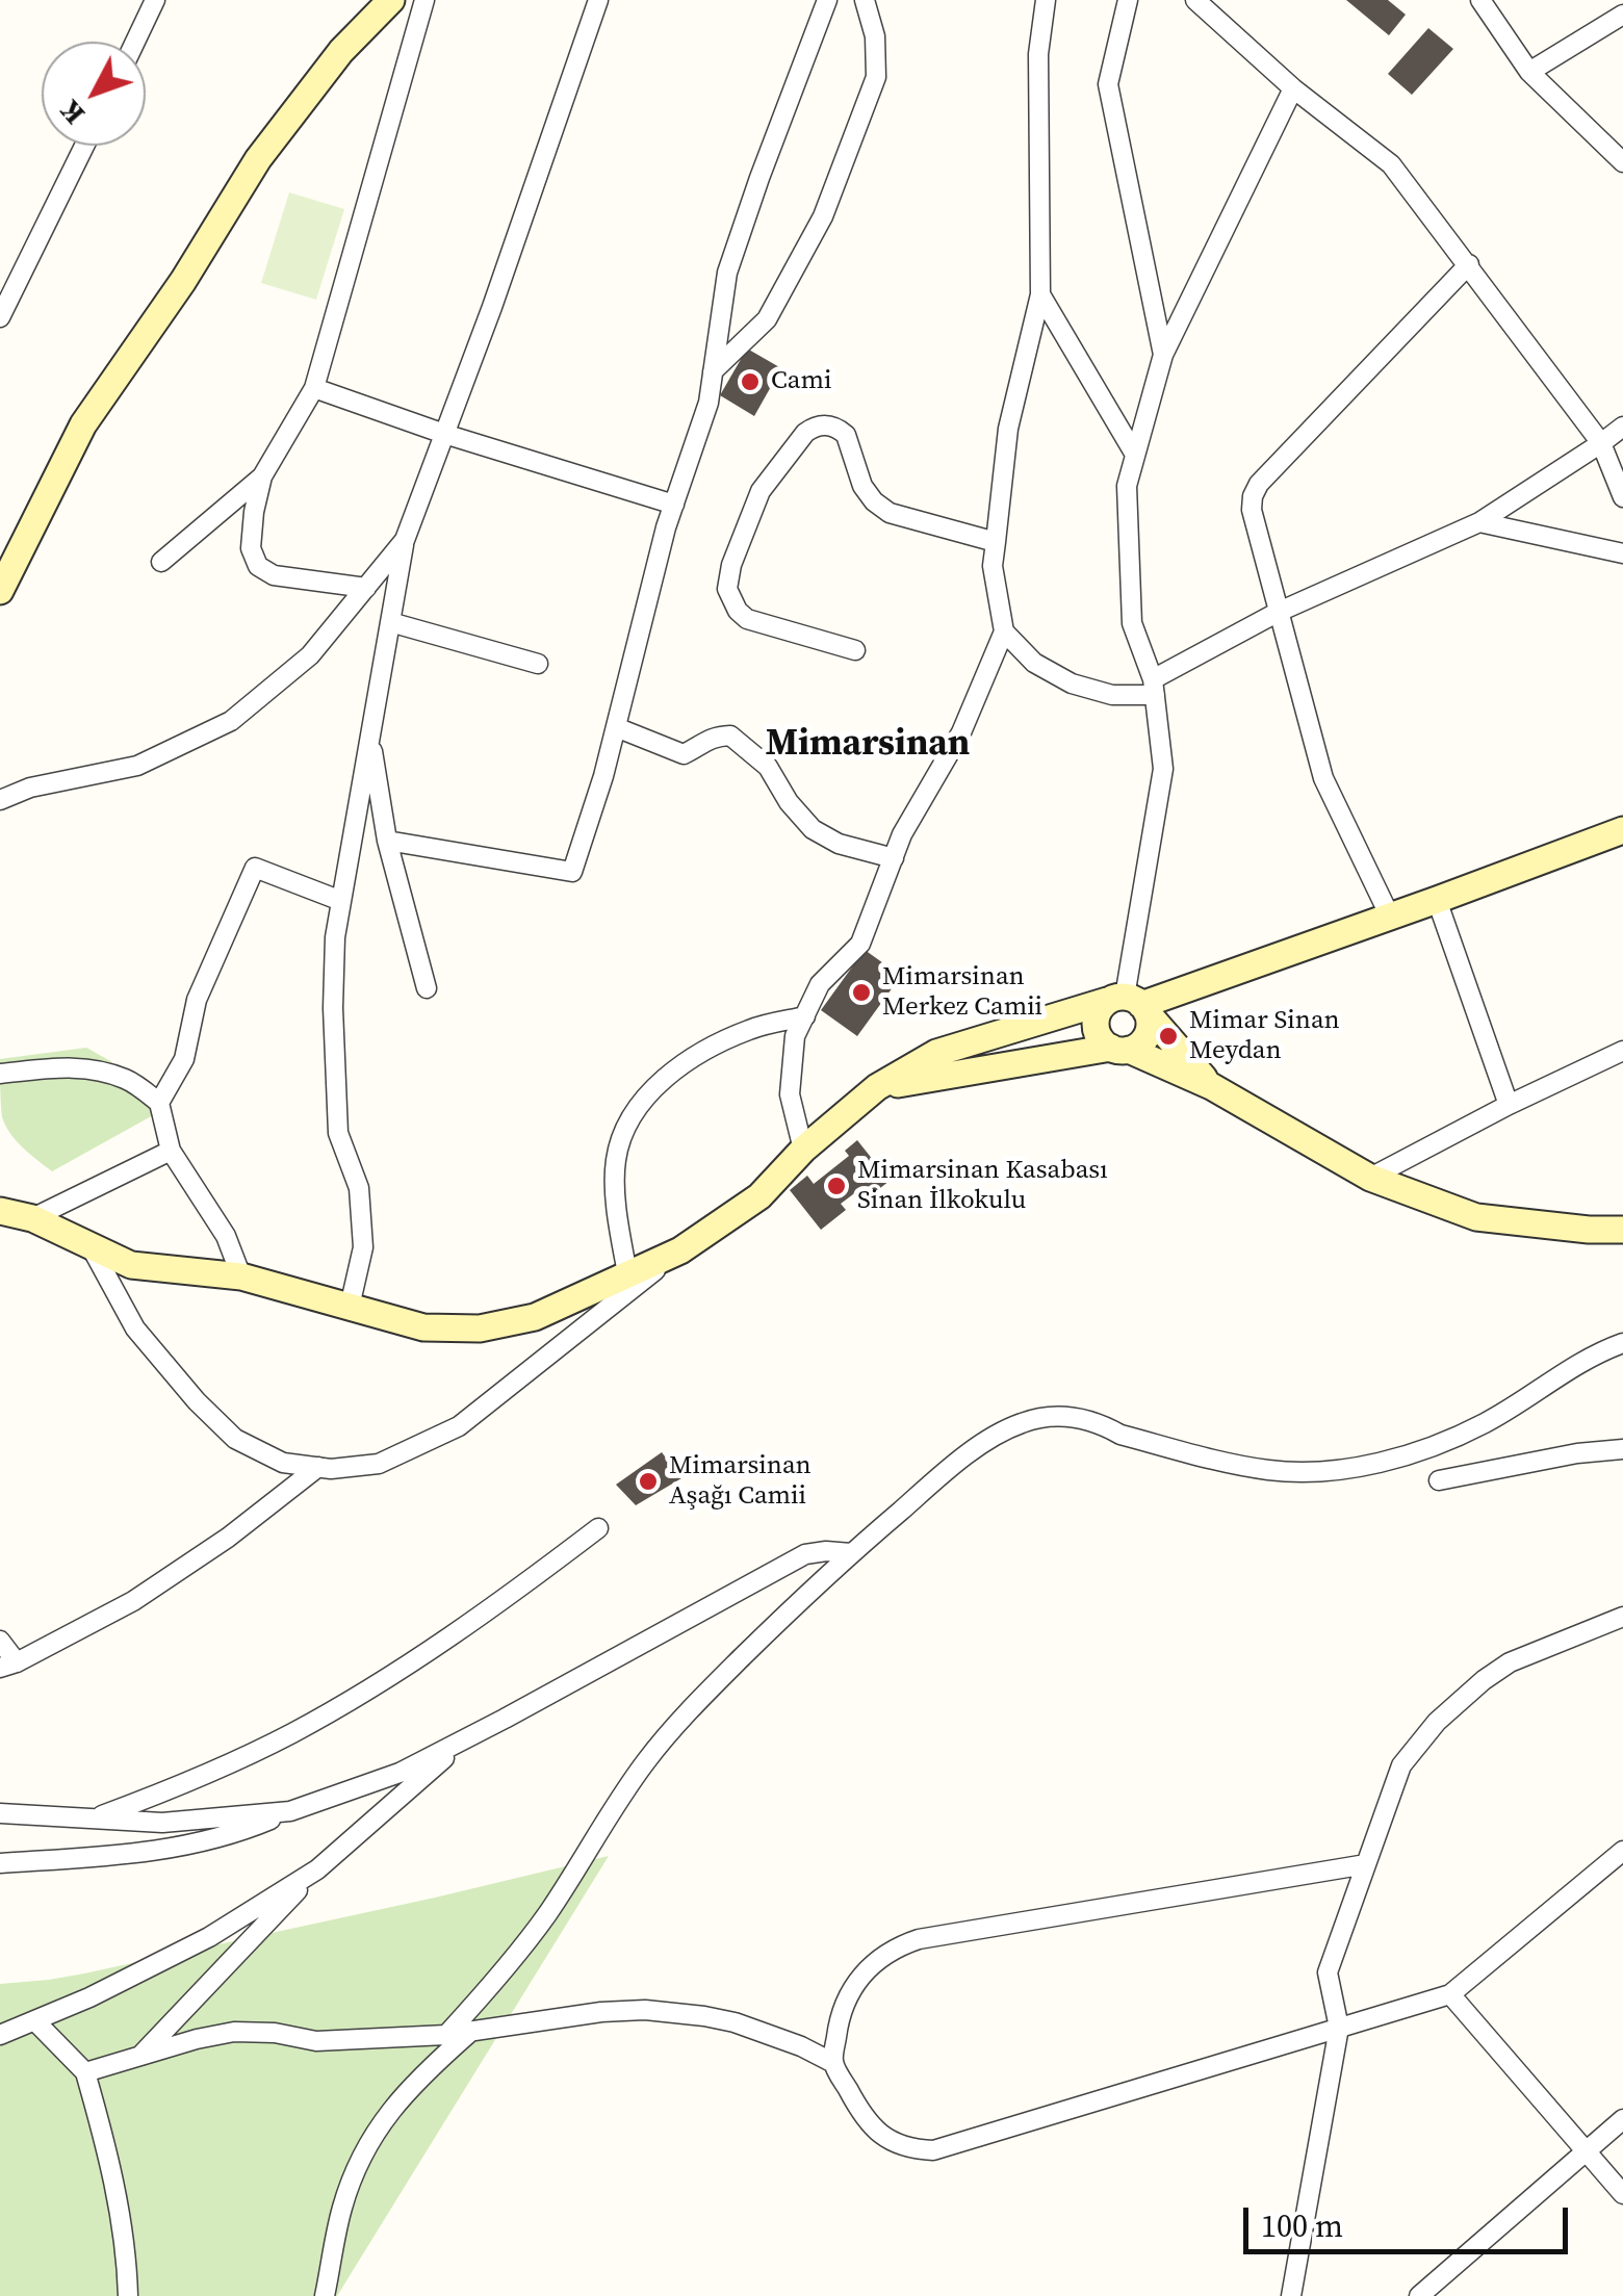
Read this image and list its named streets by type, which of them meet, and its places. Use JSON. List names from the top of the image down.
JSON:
{
  "districts": ["Mimarsinan"],
  "places": [
    "Cami",
    "Mimarsinan Merkez Camii",
    "Mimar Sinan Meydan",
    "Mimarsinan Kasabası Sinan İlkokulu",
    "Mimarsinan Aşağı Camii"
  ],
  "scale_bar": "100 m",
  "north": "bottom left"
}
